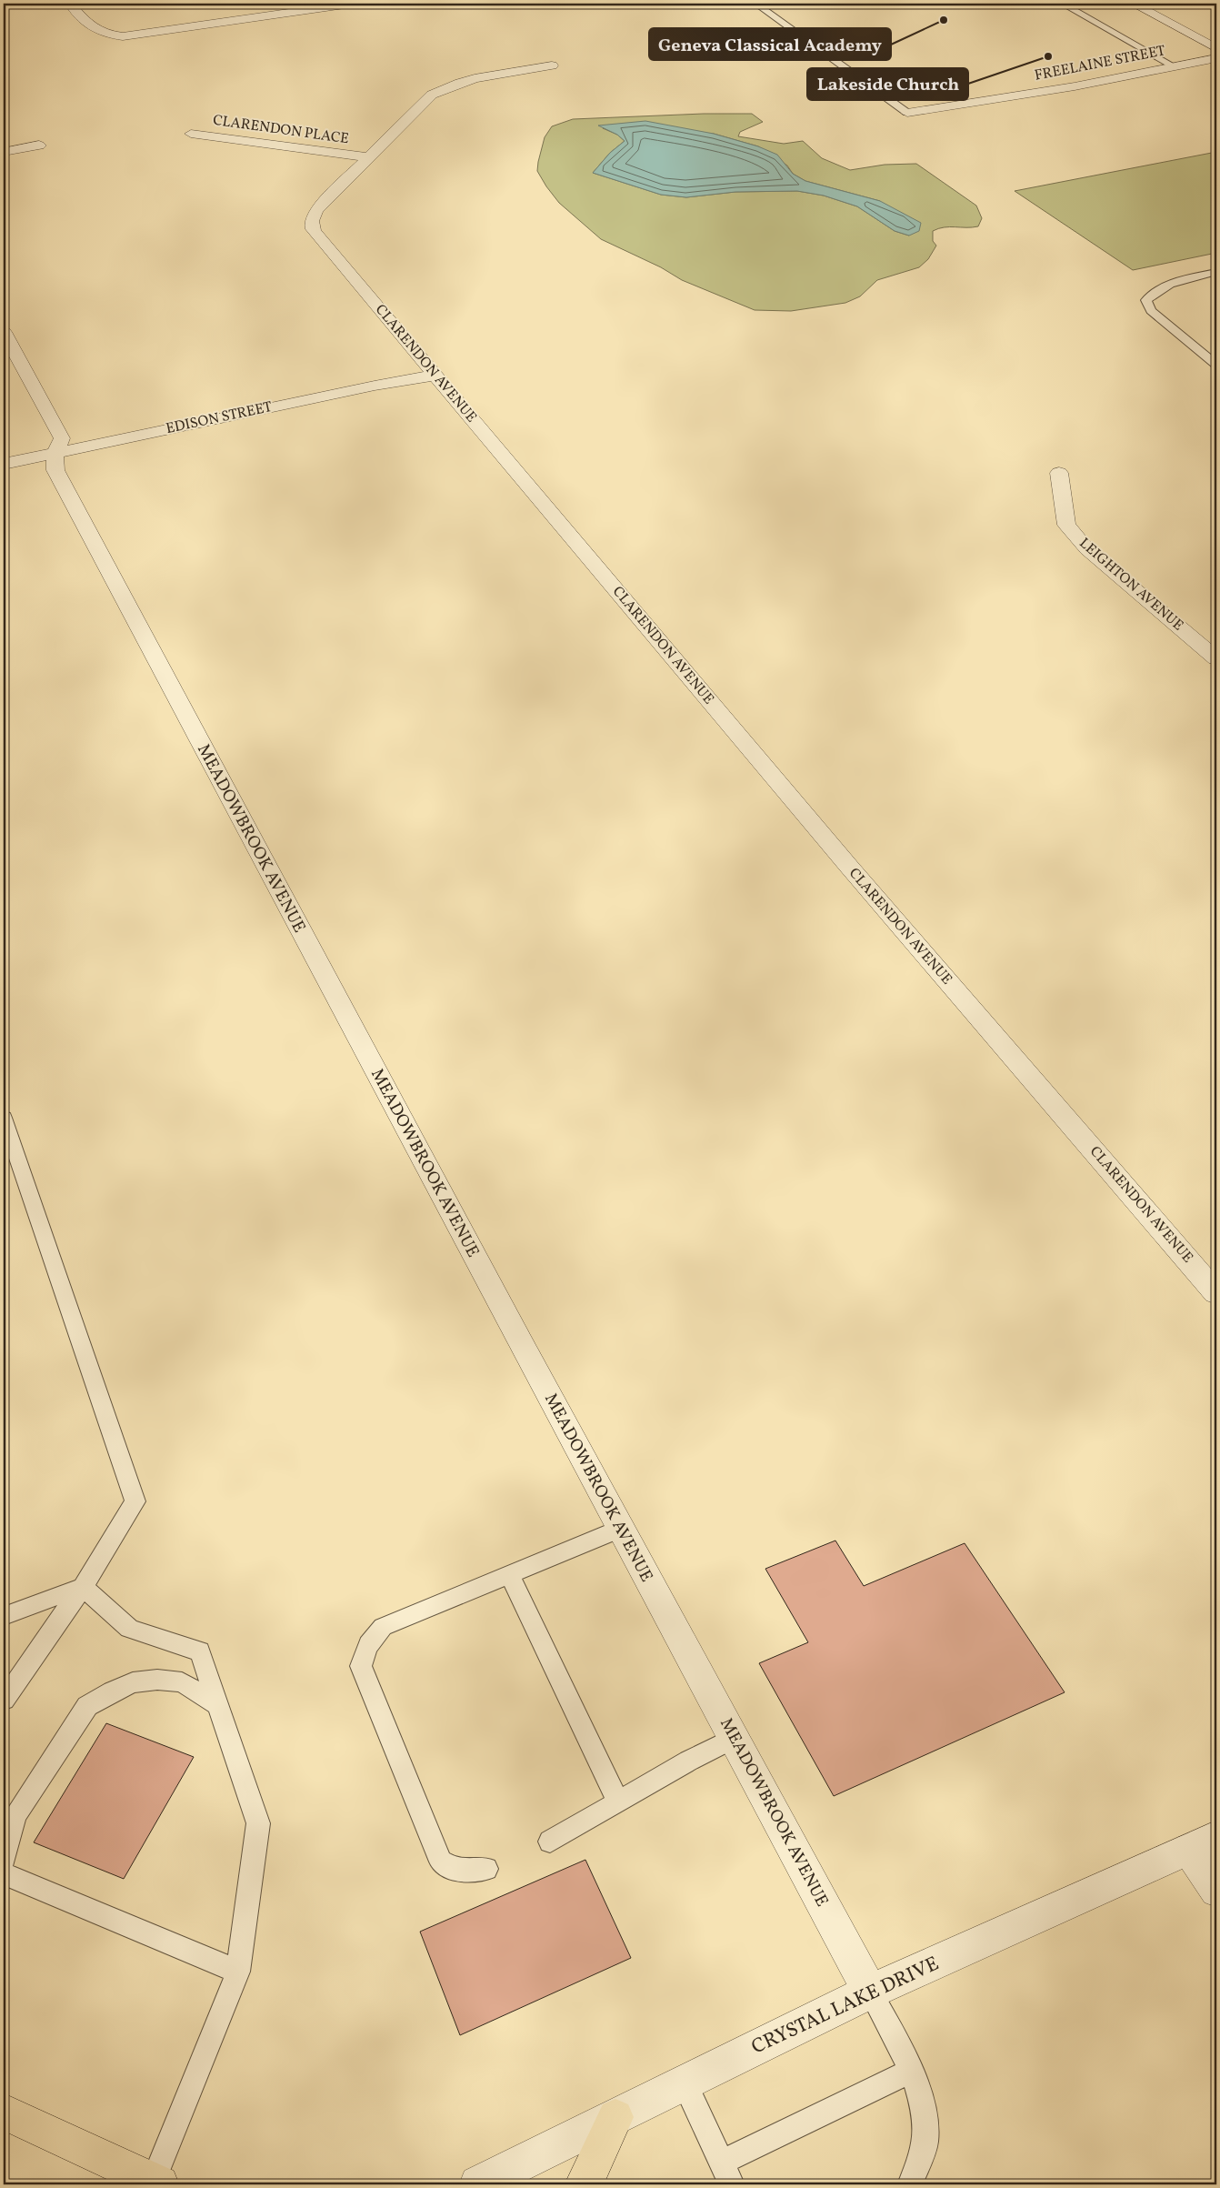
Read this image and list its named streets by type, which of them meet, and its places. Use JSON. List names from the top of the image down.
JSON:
{
  "streets": {
    "street": [
      "FREELAINE STREET",
      "CLARENDON PLACE",
      "CLARENDON AVENUE",
      "EDISON STREET",
      "LEIGHTON AVENUE",
      "MEADOWBROOK AVENUE",
      "CRYSTAL LAKE DRIVE"
    ]
  },
  "crossings": [
    ["CLARENDON PLACE", "CLARENDON AVENUE"],
    ["CLARENDON AVENUE", "EDISON STREET"],
    ["EDISON STREET", "MEADOWBROOK AVENUE"],
    ["MEADOWBROOK AVENUE", "CRYSTAL LAKE DRIVE"]
  ],
  "places": ["Geneva Classical Academy", "Lakeside Church"]
}
